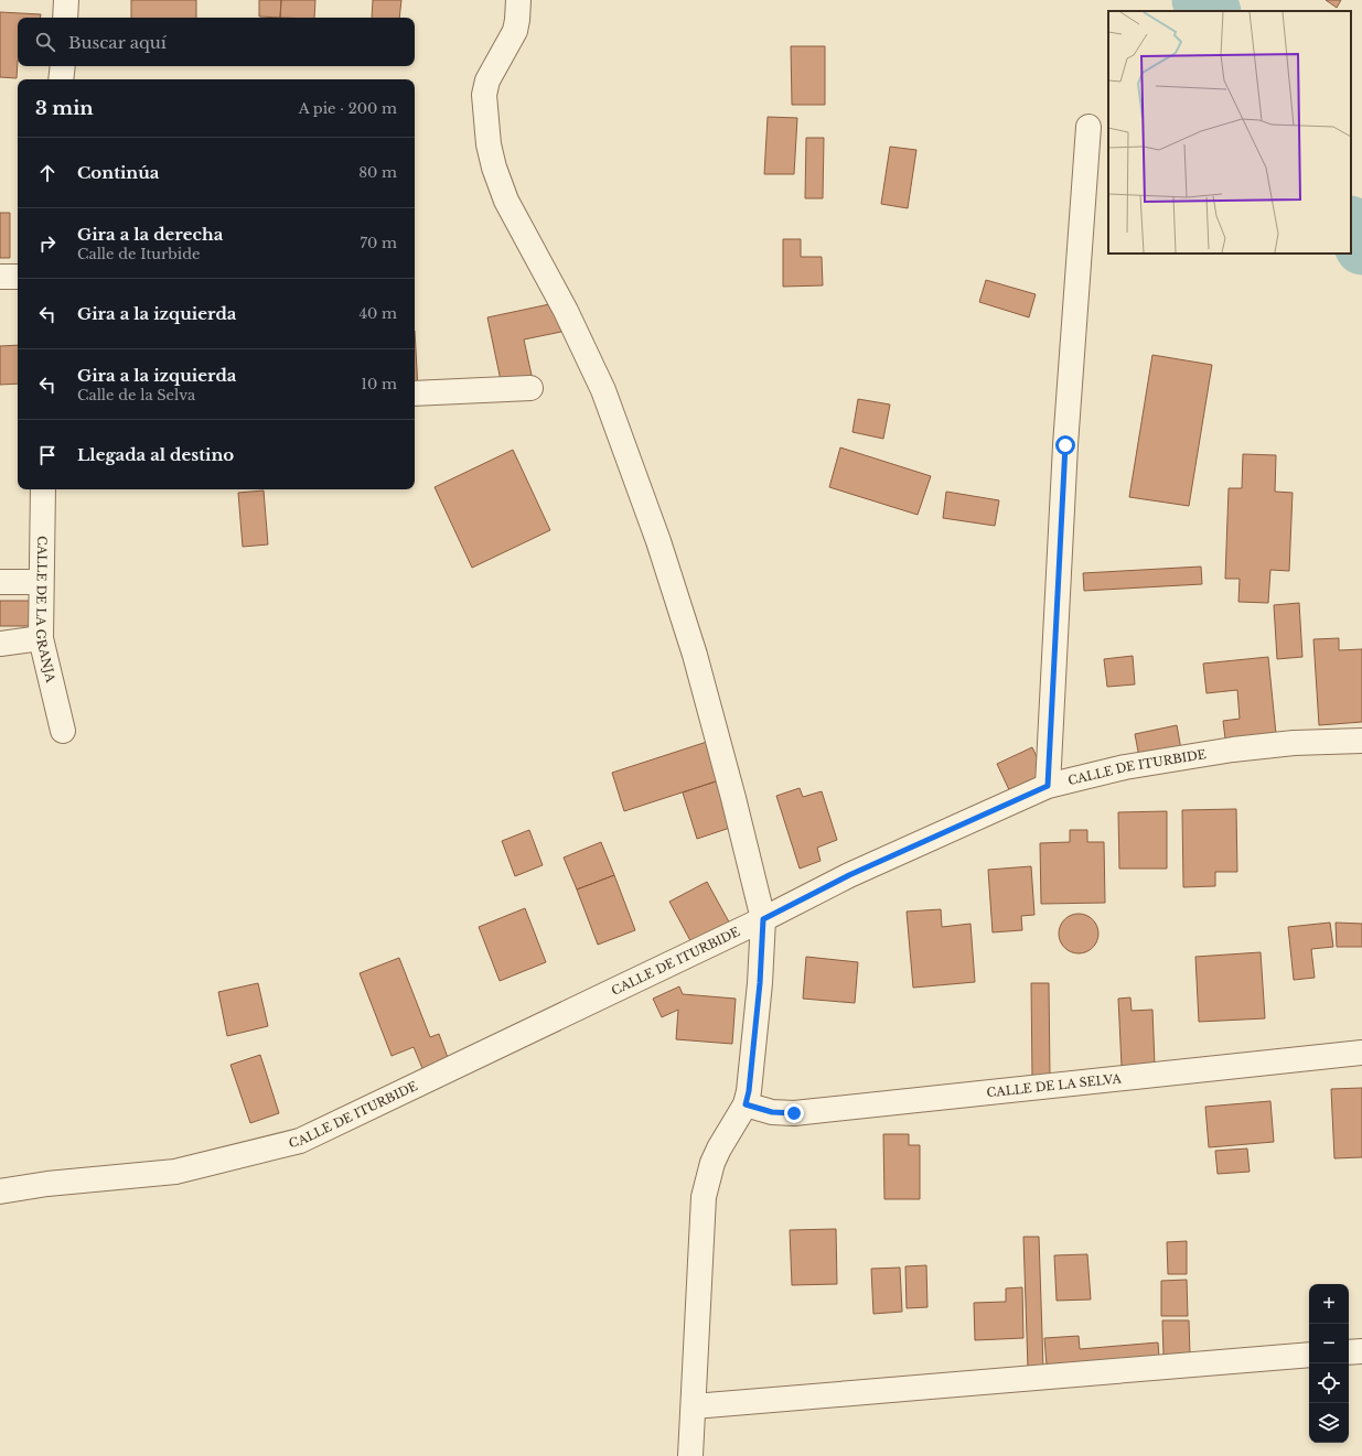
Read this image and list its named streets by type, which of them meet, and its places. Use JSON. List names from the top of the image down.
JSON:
{
  "streets": {
    "street": ["CALLE DE LA GRANJA", "CALLE DE ITURBIDE", "CALLE DE LA SELVA"]
  },
  "page": {
    "search": "Buscar aquí",
    "heading": ["3 min", "A pie · 200 m"],
    "list": [
      ["Continúa", "80 m"],
      ["Gira a la derecha", "Calle de Iturbide", "70 m"],
      ["Gira a la izquierda", "40 m"],
      ["Gira a la izquierda", "Calle de la Selva", "10 m"],
      "Llegada al destino"
    ],
    "map_buttons": ["+", "−"]
  }
}
